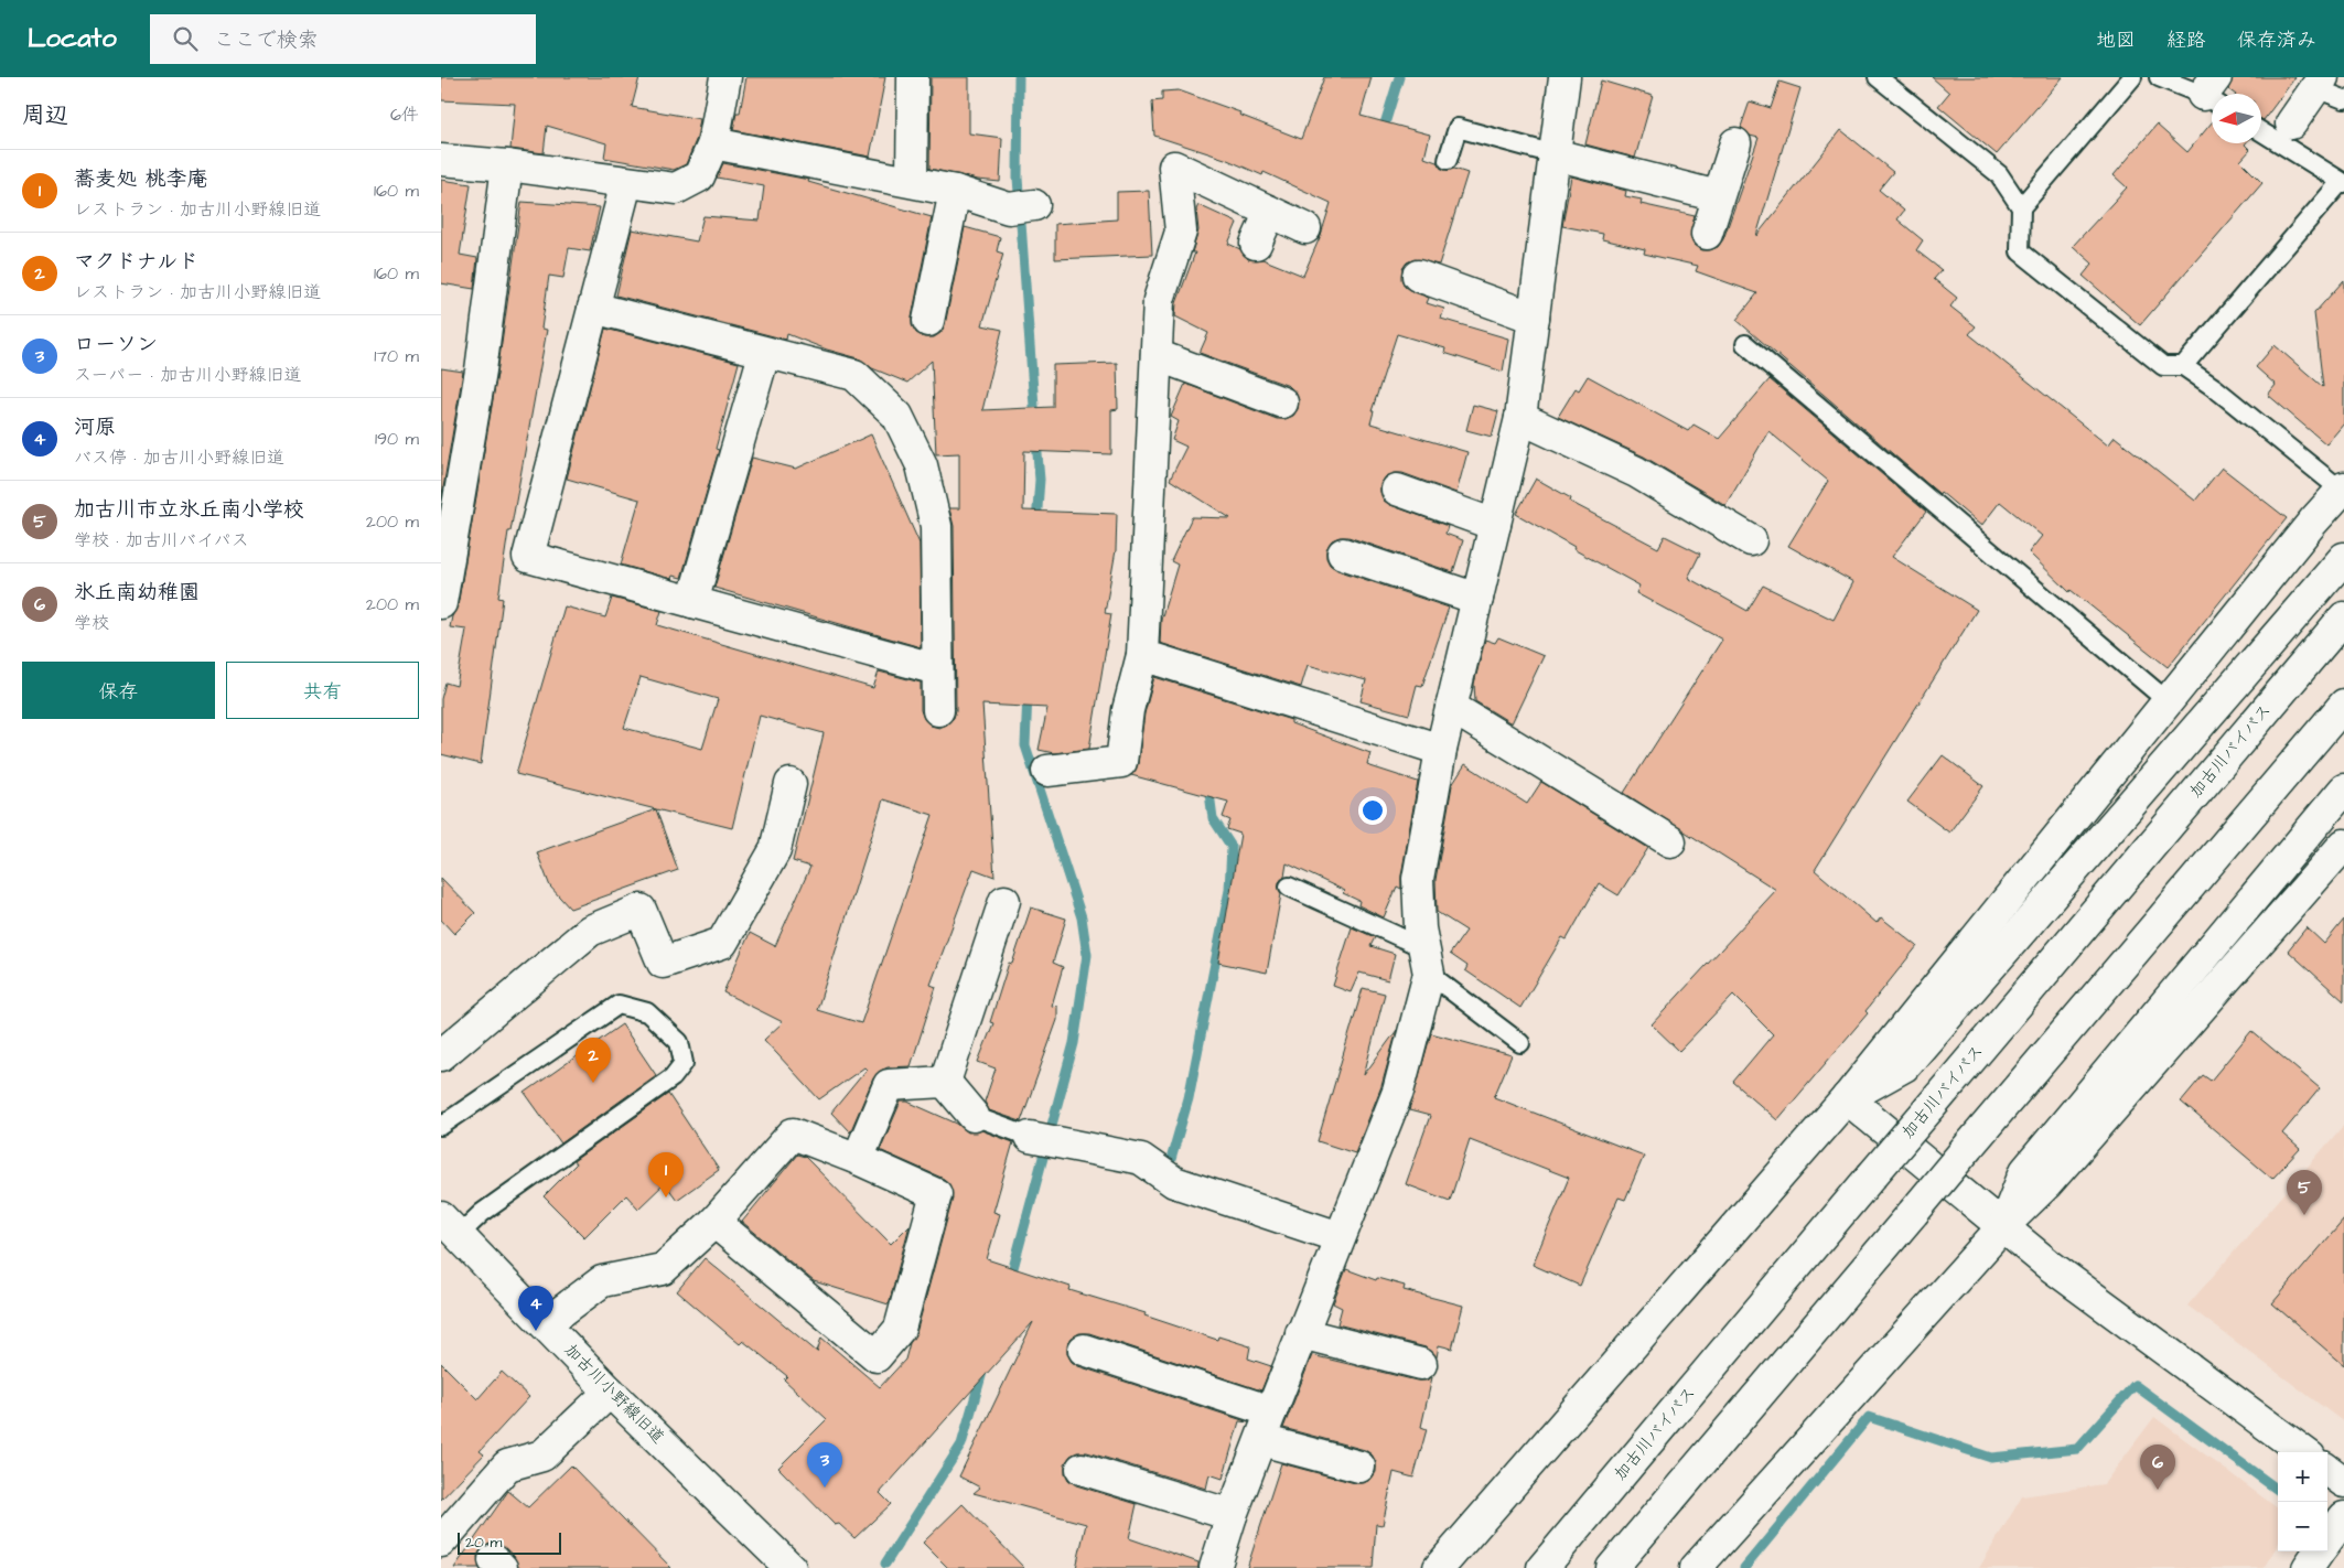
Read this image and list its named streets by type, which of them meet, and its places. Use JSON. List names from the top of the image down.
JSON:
{
  "streets": {
    "main road": ["加古川バイパス", "加古川小野線旧道"]
  },
  "scale_bar": "20 m",
  "north": "left",
  "page": {
    "header": "Locato",
    "search": "ここで検索",
    "nav": ["地図", "経路", "保存済み"],
    "heading": ["周辺", "6件"],
    "list": [
      {
        "mark": "1",
        "name": "蕎麦処 桃李庵",
        "note": "レストラン · 加古川小野線旧道",
        "value": "160 m"
      },
      {
        "mark": "2",
        "name": "マクドナルド",
        "note": "レストラン · 加古川小野線旧道",
        "value": "160 m"
      },
      {
        "mark": "3",
        "name": "ローソン",
        "note": "スーパー · 加古川小野線旧道",
        "value": "170 m"
      },
      {
        "mark": "4",
        "name": "河原",
        "note": "バス停 · 加古川小野線旧道",
        "value": "190 m"
      },
      {
        "mark": "5",
        "name": "加古川市立氷丘南小学校",
        "note": "学校 · 加古川バイパス",
        "value": "200 m"
      },
      {
        "mark": "6",
        "name": "氷丘南幼稚園",
        "note": "学校",
        "value": "200 m"
      }
    ],
    "buttons": ["保存", "共有"],
    "pins": [
      "2",
      "1",
      "5",
      "4",
      "3",
      "6"
    ],
    "map_buttons": ["+", "−"],
    "scale": "20 m"
  }
}
